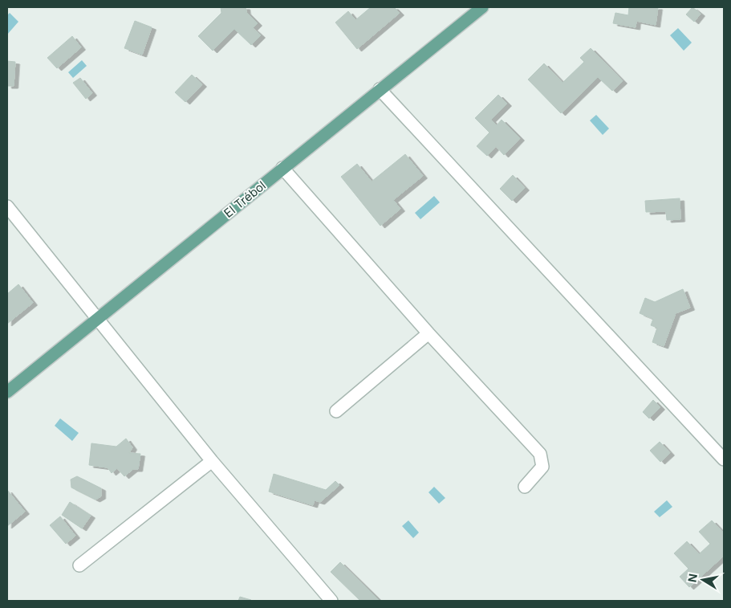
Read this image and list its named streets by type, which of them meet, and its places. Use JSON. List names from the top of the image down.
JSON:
{
  "streets": {
    "main road": ["El Trébol"]
  },
  "north": "left"
}
